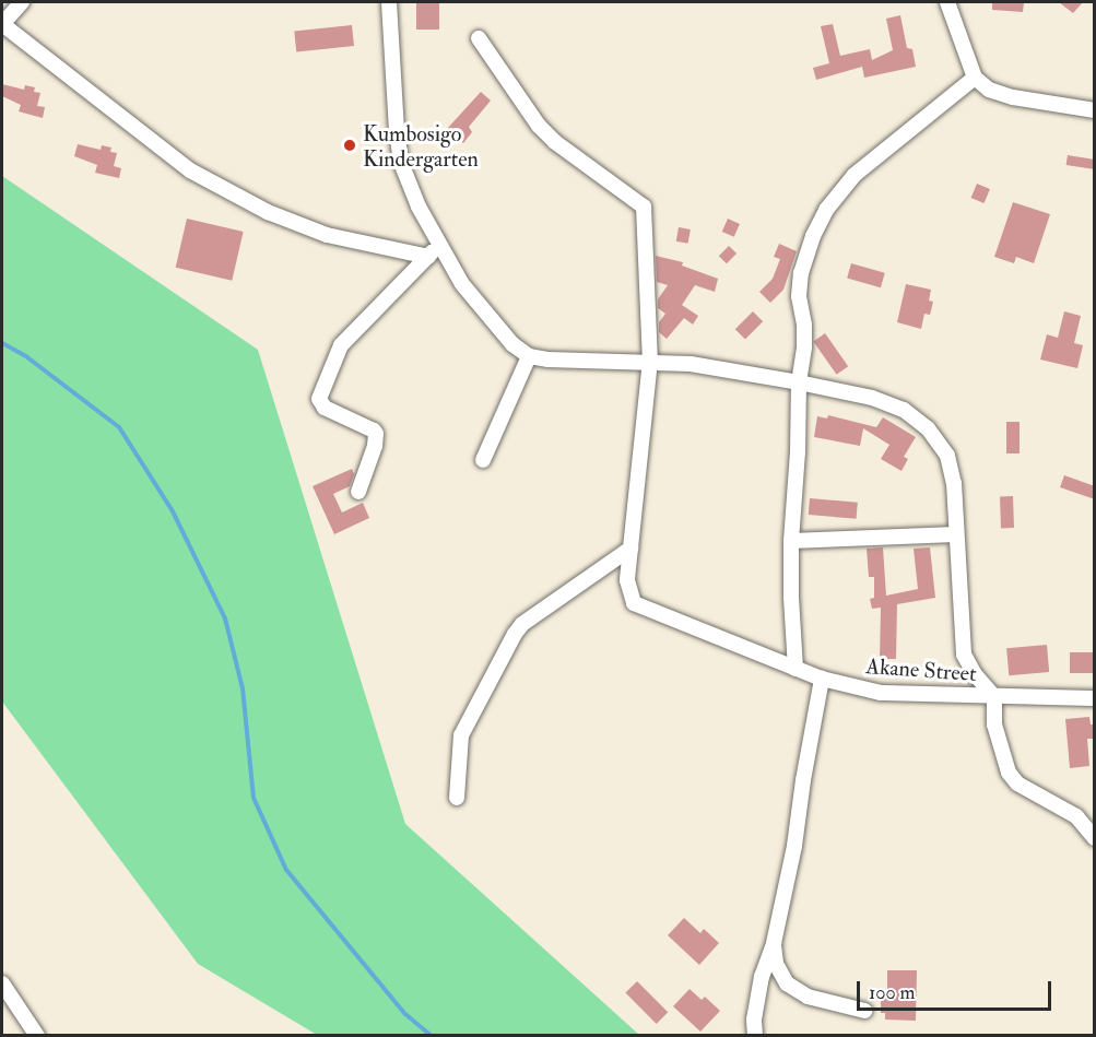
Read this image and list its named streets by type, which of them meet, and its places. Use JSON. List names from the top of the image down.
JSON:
{
  "streets": {
    "street": ["Akane Street"]
  },
  "places": ["Kumbosigo Kindergarten"],
  "scale_bar": "100 m"
}
